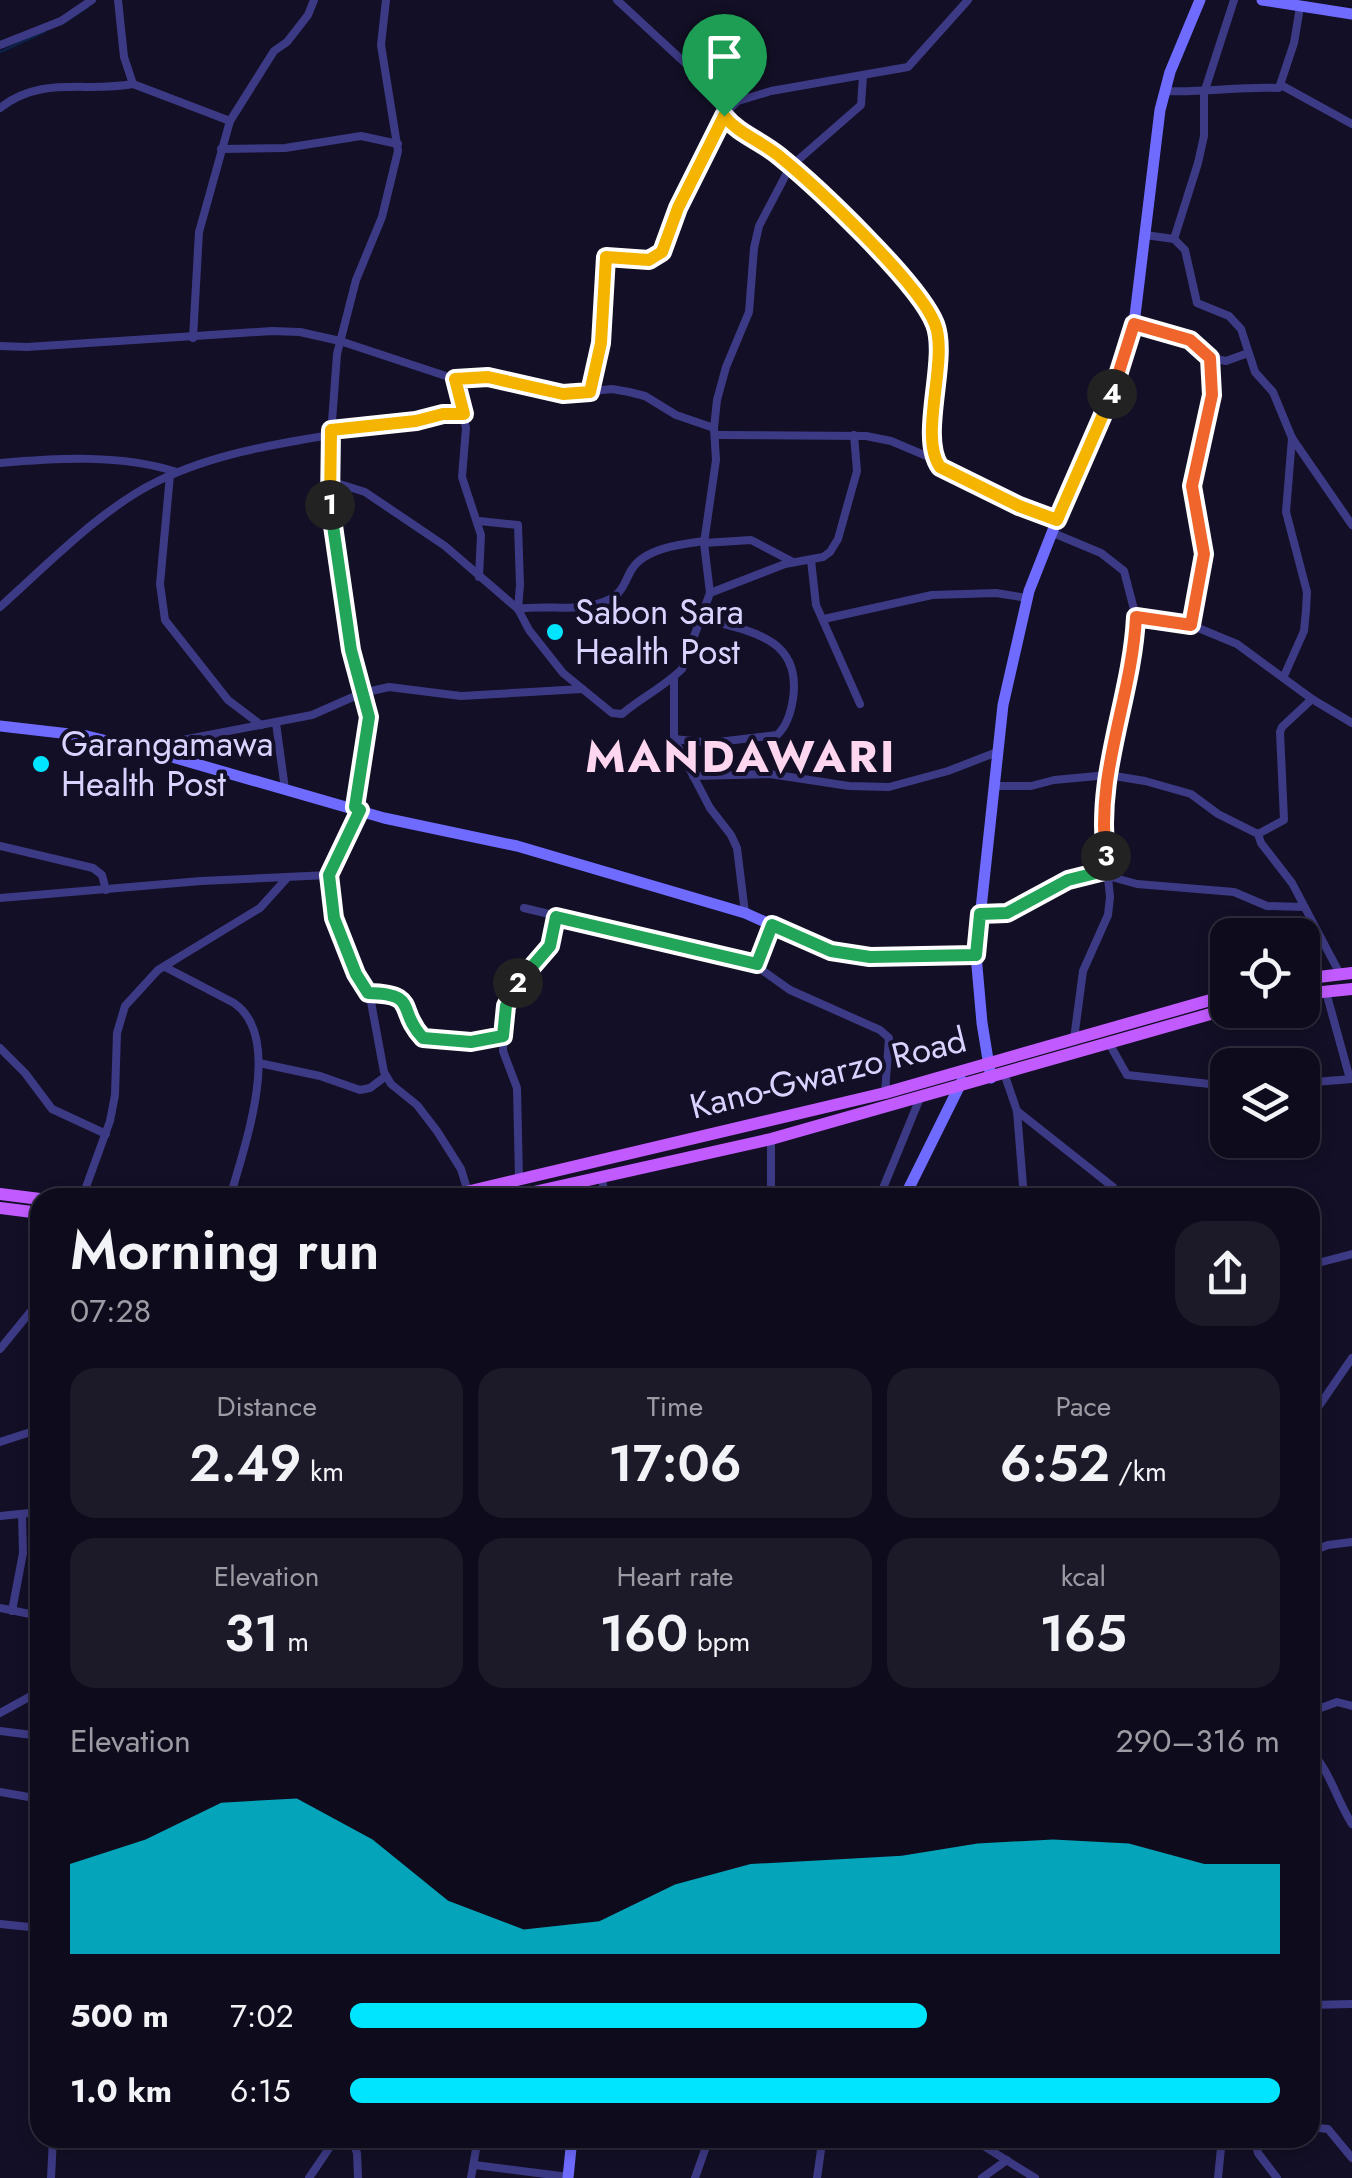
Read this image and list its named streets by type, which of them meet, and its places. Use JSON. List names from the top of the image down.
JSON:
{
  "streets": {
    "main road": ["Kano-Gwarzo Road"]
  },
  "districts": ["MANDAWARI"],
  "places": ["Sabon Sara Health Post", "Garangamawa Health Post"],
  "page": {
    "pins": [
      "4",
      "1",
      "3",
      "2"
    ],
    "heading": ["Morning run", "07:28"],
    "stats": [
      ["Distance", "2.49 km"],
      ["Time", "17:06"],
      ["Pace", "6:52 /km"],
      ["Elevation", "31 m"],
      ["Heart rate", "160 bpm"],
      ["kcal", "165"]
    ],
    "chart": ["Elevation", "290–316 m"],
    "list": [
      {
        "name": "500 m",
        "note": "7:02"
      },
      {
        "name": "1.0 km",
        "note": "6:15"
      }
    ]
  }
}
